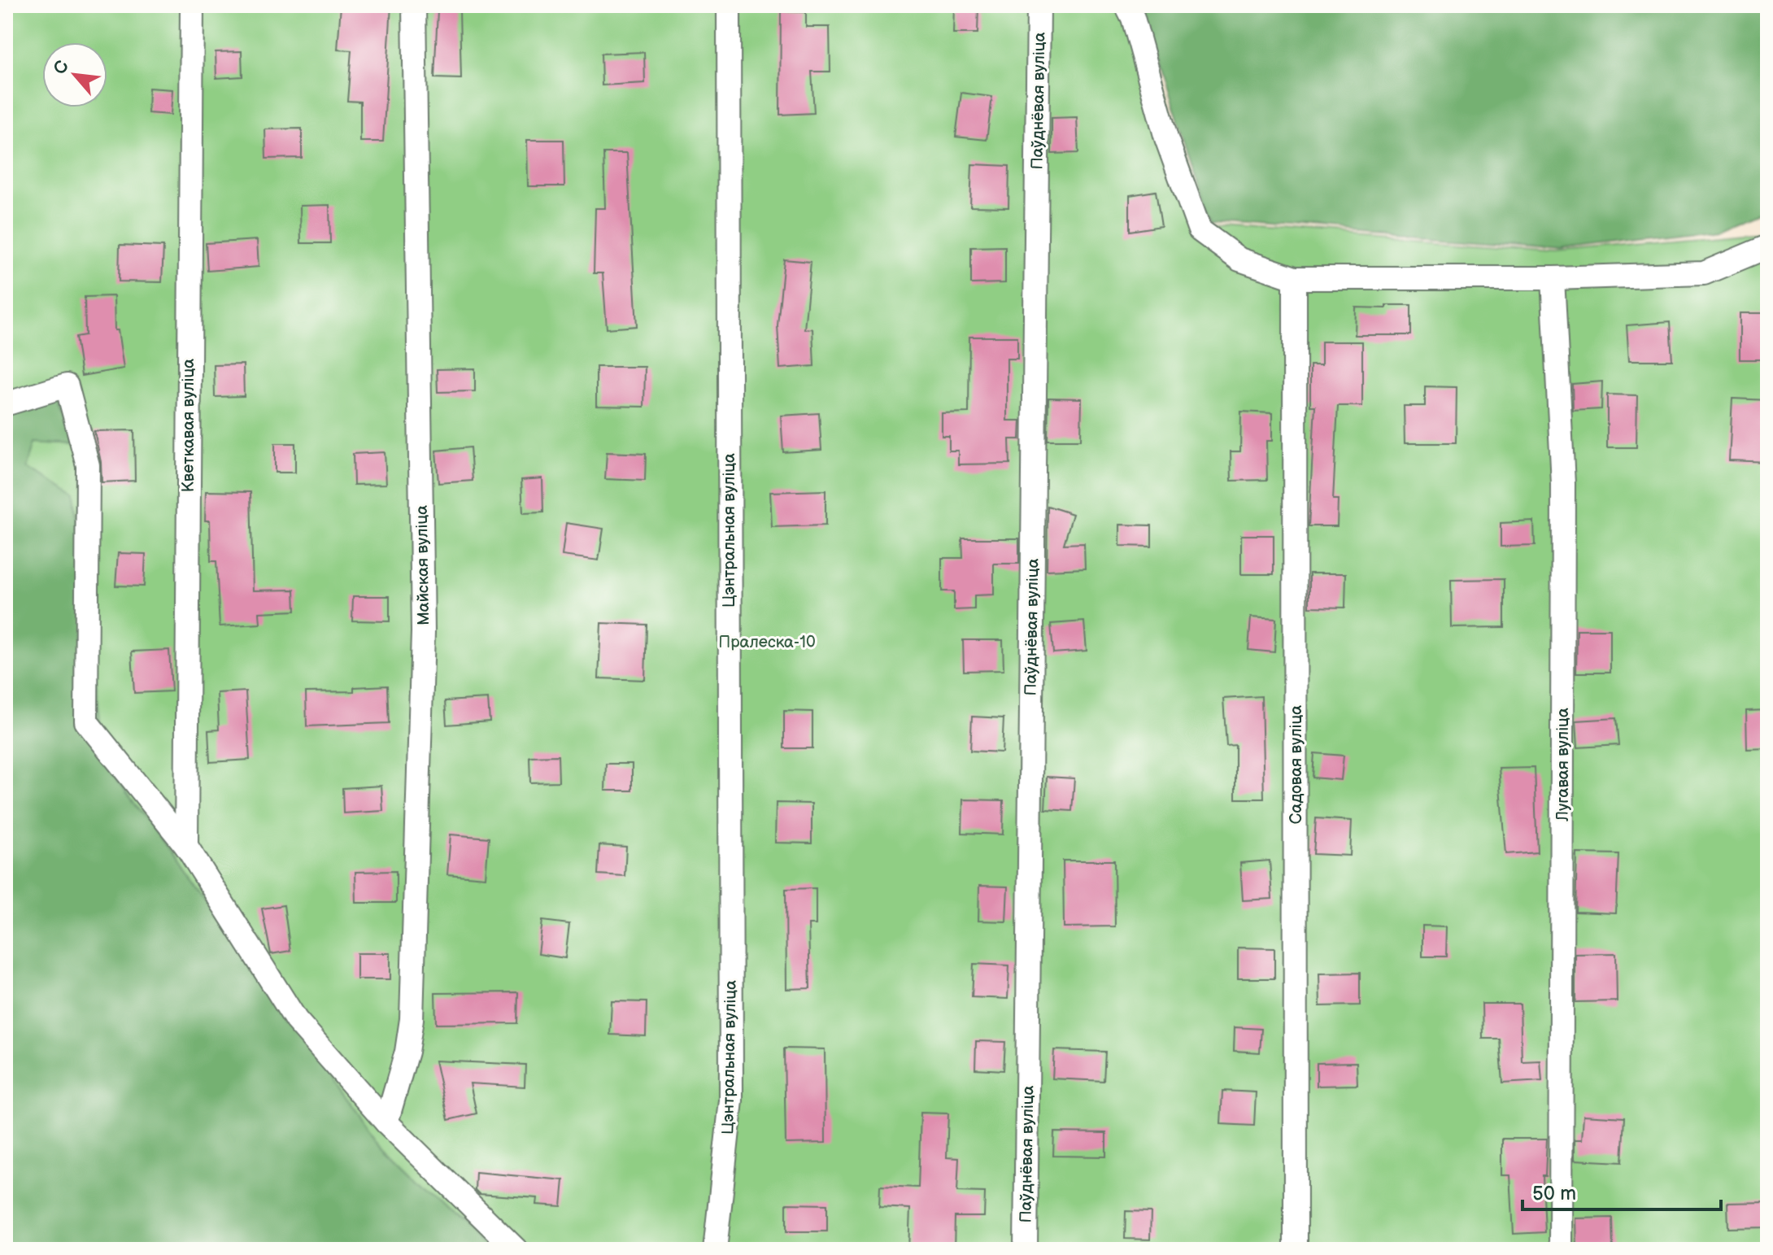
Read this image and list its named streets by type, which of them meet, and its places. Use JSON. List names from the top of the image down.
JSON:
{
  "streets": {
    "street": [
      "Паўднёвая вуліца",
      "Кветкавая вуліца",
      "Цэнтральная вуліца",
      "Майская вуліца",
      "Садовая вуліца",
      "Лугавая вуліца"
    ]
  },
  "parks": ["Пралеска-10"],
  "scale_bar": "50 m",
  "north": "top left"
}
